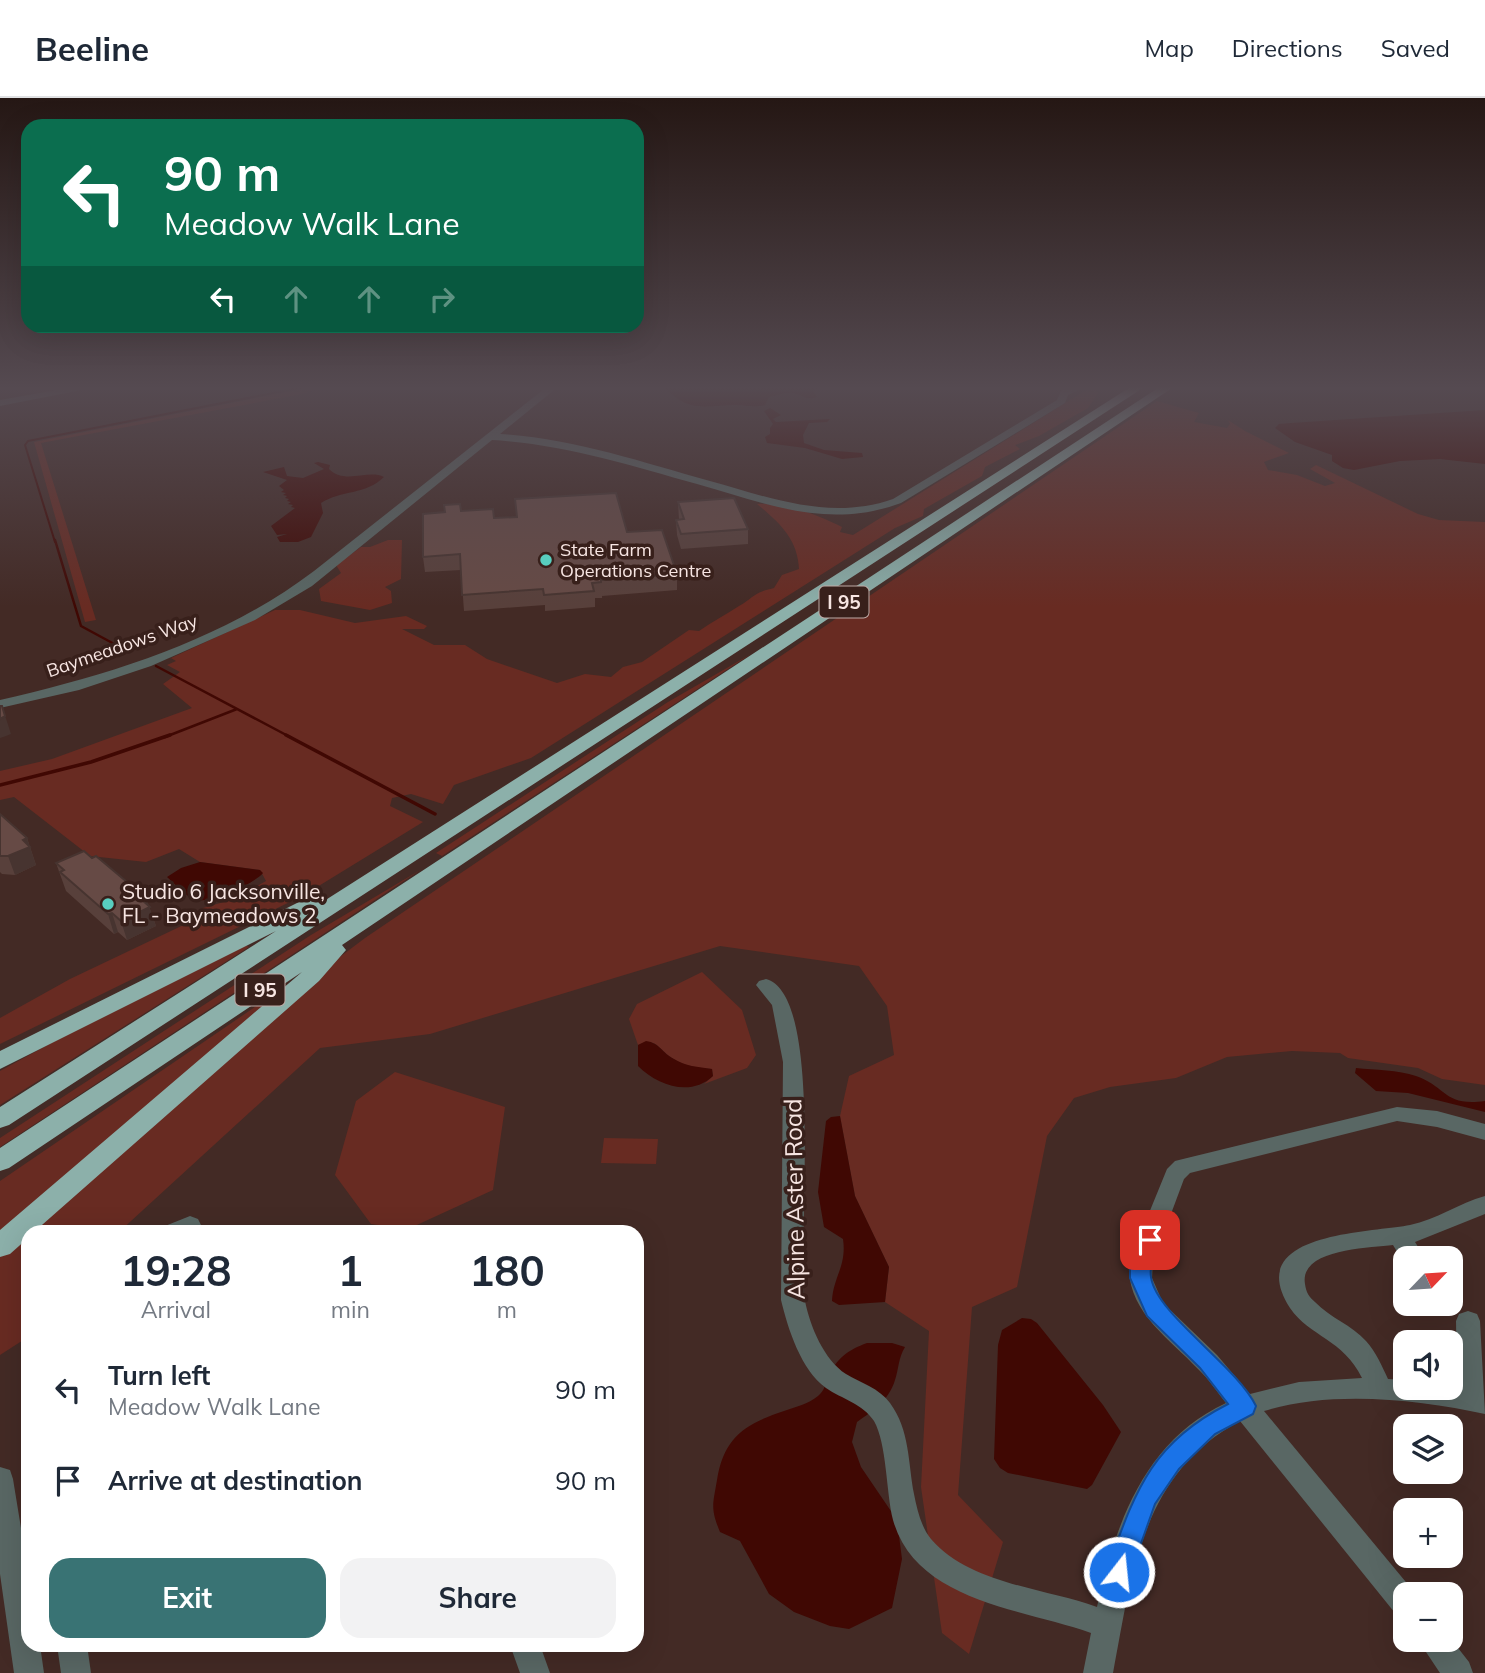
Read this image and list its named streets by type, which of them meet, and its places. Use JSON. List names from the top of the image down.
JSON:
{
  "streets": {
    "highway": ["I 95"],
    "street": ["Baymeadows Way", "Alpine Aster Road"]
  },
  "places": ["State Farm Operations Centre", "Studio 6 Jacksonville, FL - Baymeadows 2"],
  "north": "top right",
  "page": {
    "header": "Beeline",
    "nav": ["Map", "Directions", "Saved"],
    "turn": ["90 m", "Meadow Walk Lane"],
    "eta": [
      "19:28",
      "Arrival",
      "1",
      "min",
      "180",
      "m"
    ],
    "map_buttons": ["+", "−"],
    "list": [
      {
        "name": "Turn left",
        "note": "Meadow Walk Lane",
        "value": "90 m"
      },
      {
        "name": "Arrive at destination",
        "value": "90 m"
      }
    ],
    "buttons": ["Exit", "Share"]
  }
}
